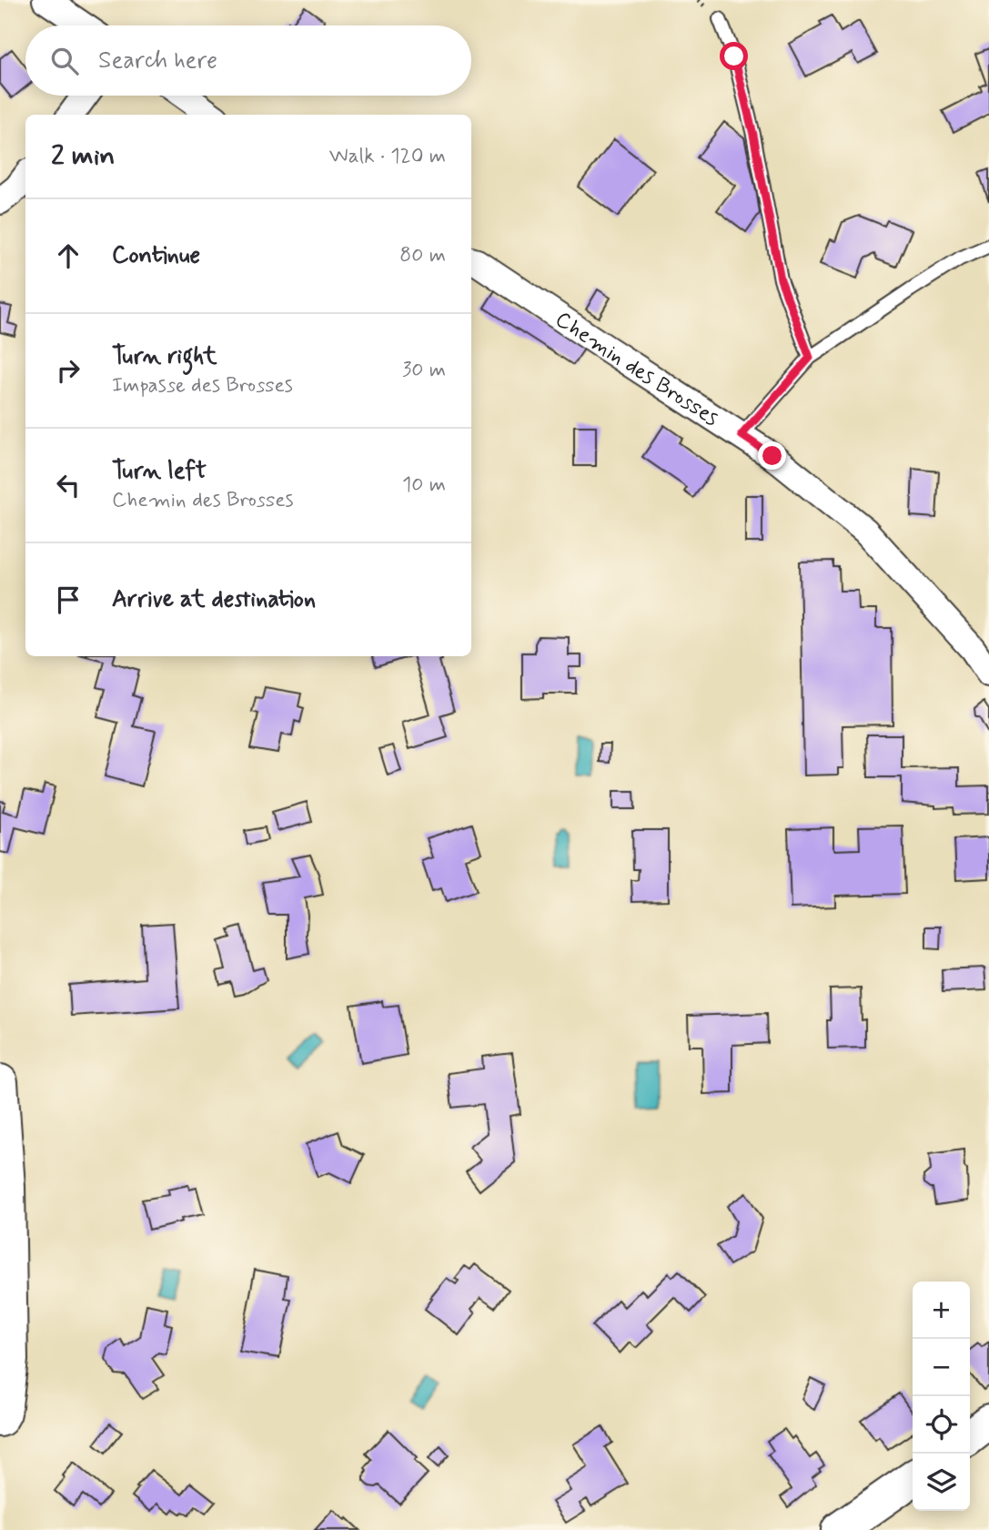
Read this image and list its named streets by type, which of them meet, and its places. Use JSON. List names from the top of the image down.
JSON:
{
  "streets": {
    "street": ["Chemin des Brosses"]
  },
  "page": {
    "search": "Search here",
    "heading": ["2 min", "Walk · 120 m"],
    "list": [
      ["Continue", "80 m"],
      ["Turn right", "Impasse des Brosses", "30 m"],
      ["Turn left", "Chemin des Brosses", "10 m"],
      "Arrive at destination"
    ],
    "map_buttons": ["+", "−"]
  }
}
